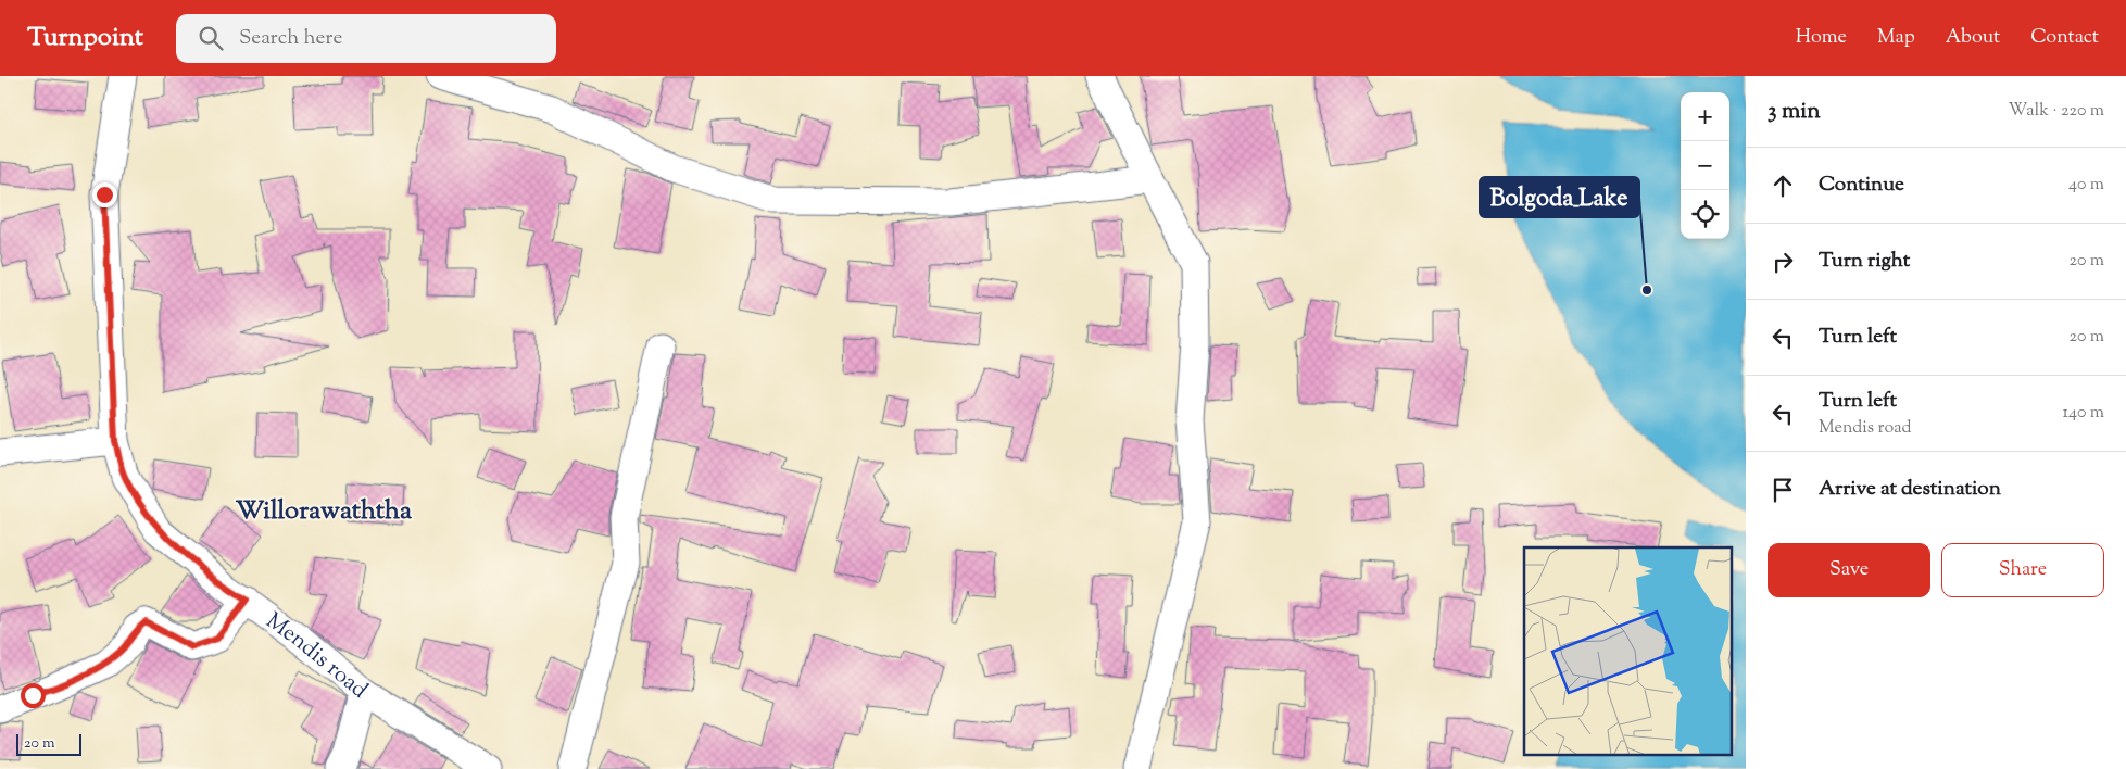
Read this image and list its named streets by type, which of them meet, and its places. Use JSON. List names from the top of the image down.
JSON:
{
  "streets": {
    "street": ["Mendis road"]
  },
  "districts": ["Willorawaththa"],
  "places": ["Bolgoda_Lake"],
  "scale_bar": "20 m",
  "page": {
    "header": "Turnpoint",
    "search": "Search here",
    "nav": [
      "Home",
      "Map",
      "About",
      "Contact"
    ],
    "heading": ["3 min", "Walk · 220 m"],
    "map_buttons": ["+", "−"],
    "list": [
      ["Continue", "40 m"],
      ["Turn right", "20 m"],
      ["Turn left", "20 m"],
      ["Turn left", "Mendis road", "140 m"],
      "Arrive at destination"
    ],
    "buttons": ["Save", "Share"],
    "scale": "20 m"
  }
}
